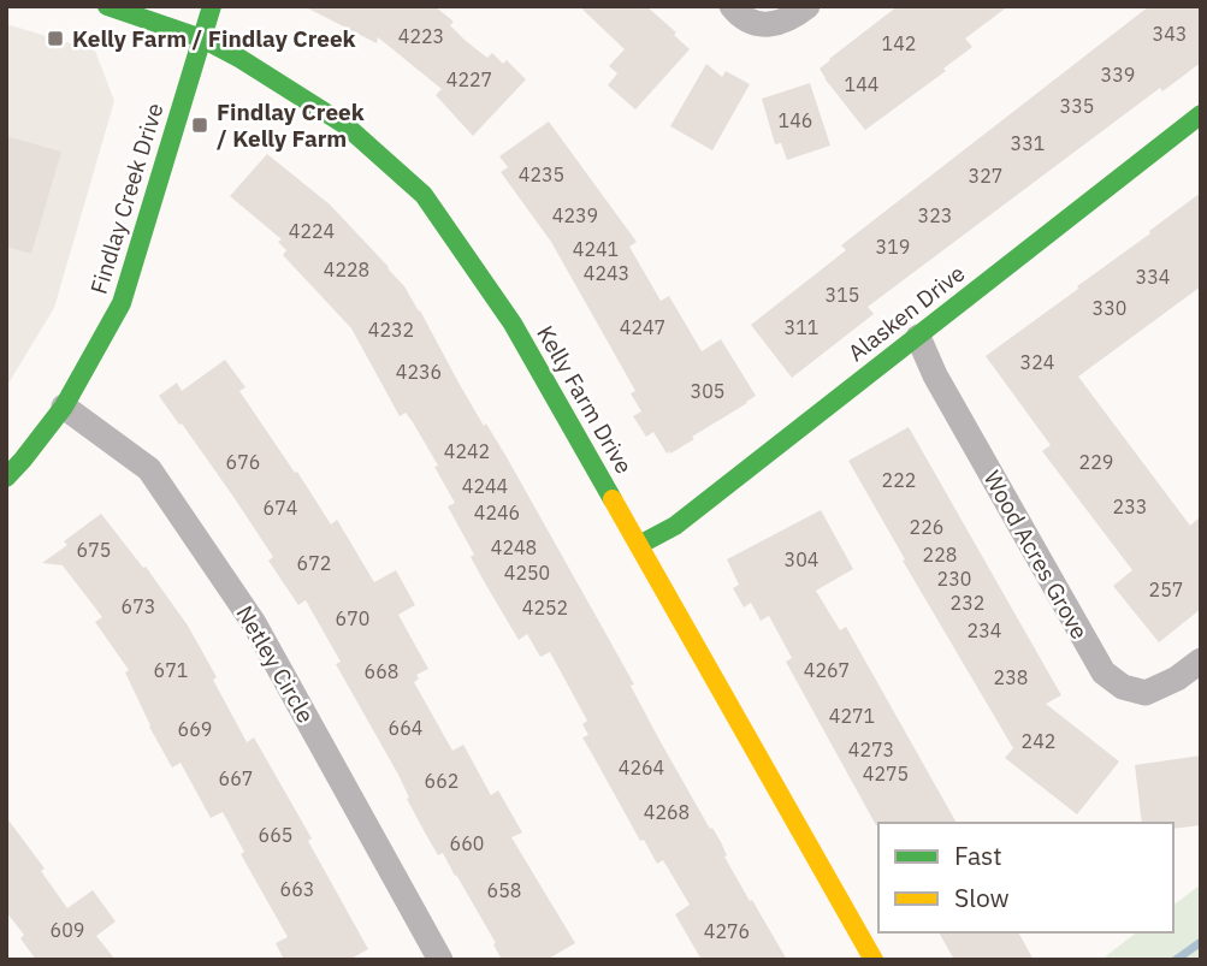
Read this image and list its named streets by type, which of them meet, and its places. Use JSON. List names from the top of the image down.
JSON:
{
  "streets": {
    "street": [
      "Findlay Creek Drive",
      "Alasken Drive",
      "Kelly Farm Drive",
      "Wood Acres Grove",
      "Netley Circle"
    ]
  },
  "crossings": [
    ["Findlay Creek Drive", "Kelly Farm Drive"],
    ["Findlay Creek Drive", "Netley Circle"],
    ["Alasken Drive", "Kelly Farm Drive"],
    ["Alasken Drive", "Wood Acres Grove"]
  ],
  "places": {
    "transit": ["Kelly Farm / Findlay Creek", "Findlay Creek / Kelly Farm"]
  },
  "house_numbers": [
    "343",
    "4223",
    "142",
    "339",
    "4227",
    "144",
    "335",
    "146",
    "331",
    "4235",
    "327",
    "4239",
    "323",
    "4224",
    "319",
    "4241",
    "4228",
    "4243",
    "334",
    "315",
    "330",
    "4247",
    "311",
    "4232",
    "324",
    "4236",
    "305",
    "4242",
    "676",
    "229",
    "222",
    "4244",
    "233",
    "674",
    "4246",
    "226",
    "4248",
    "675",
    "228",
    "304",
    "672",
    "4250",
    "230",
    "257",
    "232",
    "673",
    "4252",
    "670",
    "234",
    "671",
    "4267",
    "668",
    "238",
    "4271",
    "664",
    "669",
    "242",
    "4273",
    "4264",
    "4275",
    "667",
    "662",
    "4268",
    "665",
    "660",
    "663",
    "658",
    "609",
    "4276"
  ],
  "legend": ["Fast", "Slow"]
}
